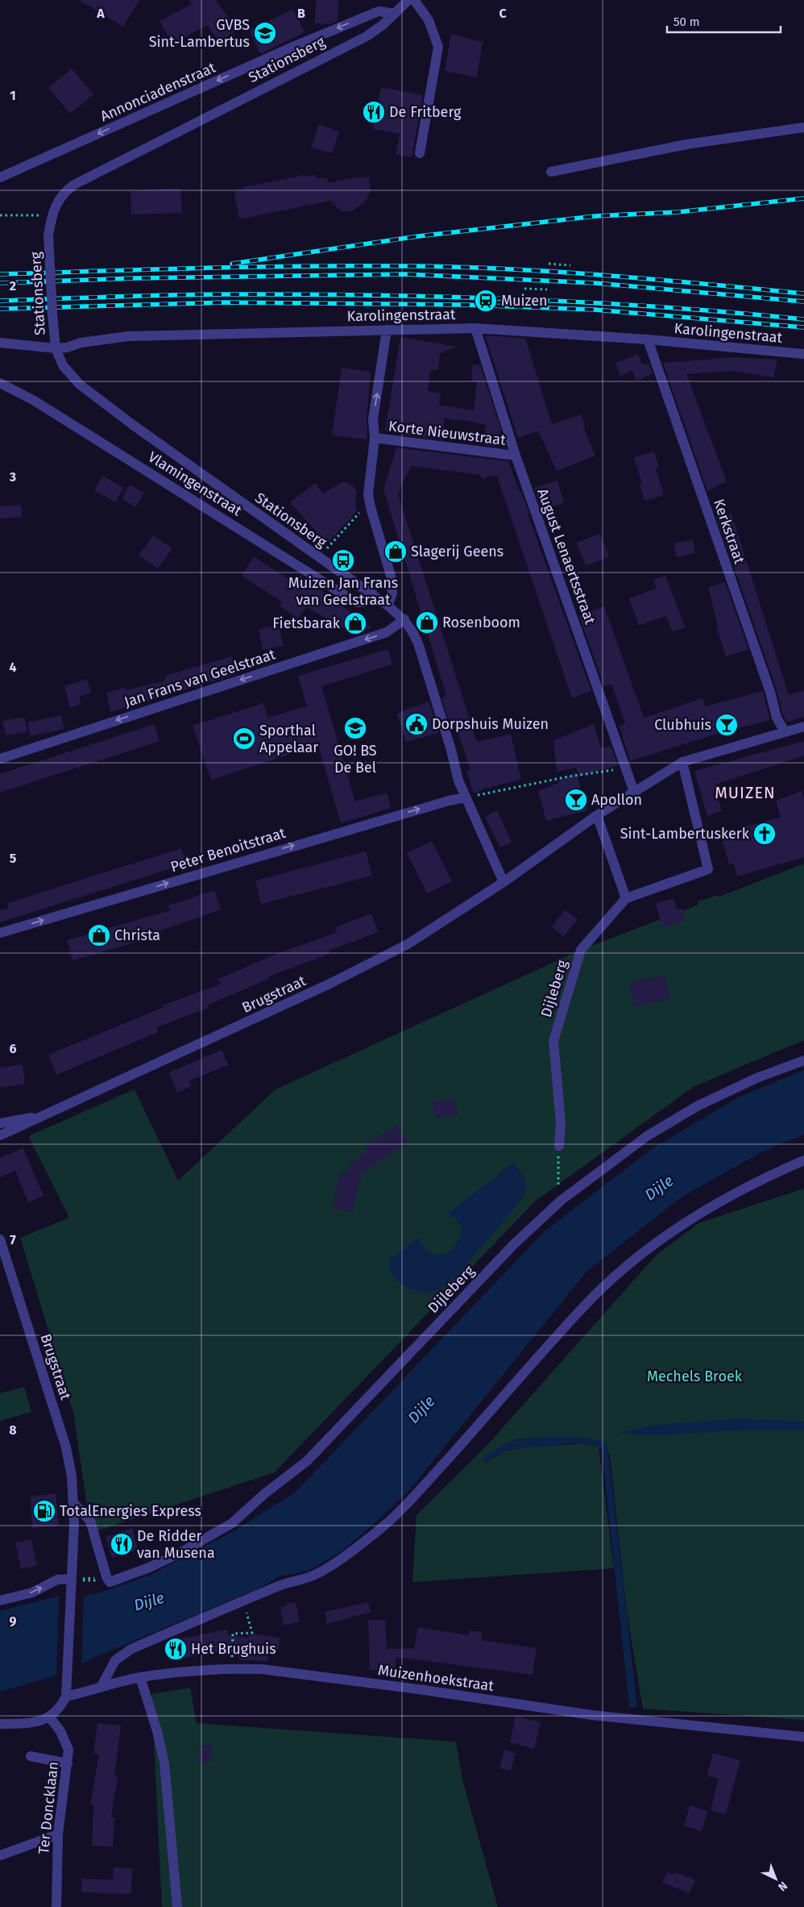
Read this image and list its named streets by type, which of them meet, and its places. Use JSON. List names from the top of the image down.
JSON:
{
  "streets": {
    "street": [
      "Stationsberg",
      "Annonciadenstraat",
      "Karolingenstraat",
      "Korte Nieuwstraat",
      "Vlamingenstraat",
      "Kerkstraat",
      "August Lenaertsstraat",
      "Jan Frans van Geelstraat",
      "Peter Benoitstraat",
      "Dijleberg",
      "Brugstraat",
      "Muizenhoekstraat",
      "Ter Doncklaan"
    ]
  },
  "crossings": [
    ["Stationsberg", "Annonciadenstraat"],
    ["Stationsberg", "Karolingenstraat"],
    ["Stationsberg", "Vlamingenstraat"],
    ["Stationsberg", "Jan Frans van Geelstraat"],
    ["Stationsberg", "Peter Benoitstraat"],
    ["Stationsberg", "Brugstraat"],
    ["Karolingenstraat", "Kerkstraat"],
    ["Karolingenstraat", "August Lenaertsstraat"],
    ["Korte Nieuwstraat", "August Lenaertsstraat"],
    ["Kerkstraat", "Brugstraat"],
    ["August Lenaertsstraat", "Brugstraat"],
    ["Brugstraat", "Muizenhoekstraat"]
  ],
  "one_way": ["Annonciadenstraat", "Jan Frans van Geelstraat", "Peter Benoitstraat"],
  "districts": ["MUIZEN"],
  "water": ["Dijle"],
  "parks": ["Mechels Broek"],
  "places": {
    "school or university": ["GVBS Sint-Lambertus", "GO! BS De Bel"],
    "restaurant": ["De Fritberg", "De Ridder van Musena", "Het Brughuis"],
    "station": ["Muizen"],
    "shop": [
      "Slagerij Geens",
      "Rosenboom",
      "Fietsbarak",
      "Christa"
    ],
    "bus stop": ["Muizen Jan Frans van Geelstraat"],
    "public building": ["Dorpshuis Muizen"],
    "bar": ["Clubhuis", "Apollon"],
    "sports": ["Sporthal Appelaar"],
    "church": ["Sint-Lambertuskerk"],
    "fuel station": ["TotalEnergies Express"]
  },
  "scale_bar": "50 m",
  "north": "bottom right",
  "grid": {
    "columns": ["A", "B", "C"],
    "rows": [
      "1",
      "2",
      "3",
      "4",
      "5",
      "6",
      "7",
      "8",
      "9"
    ]
  }
}
